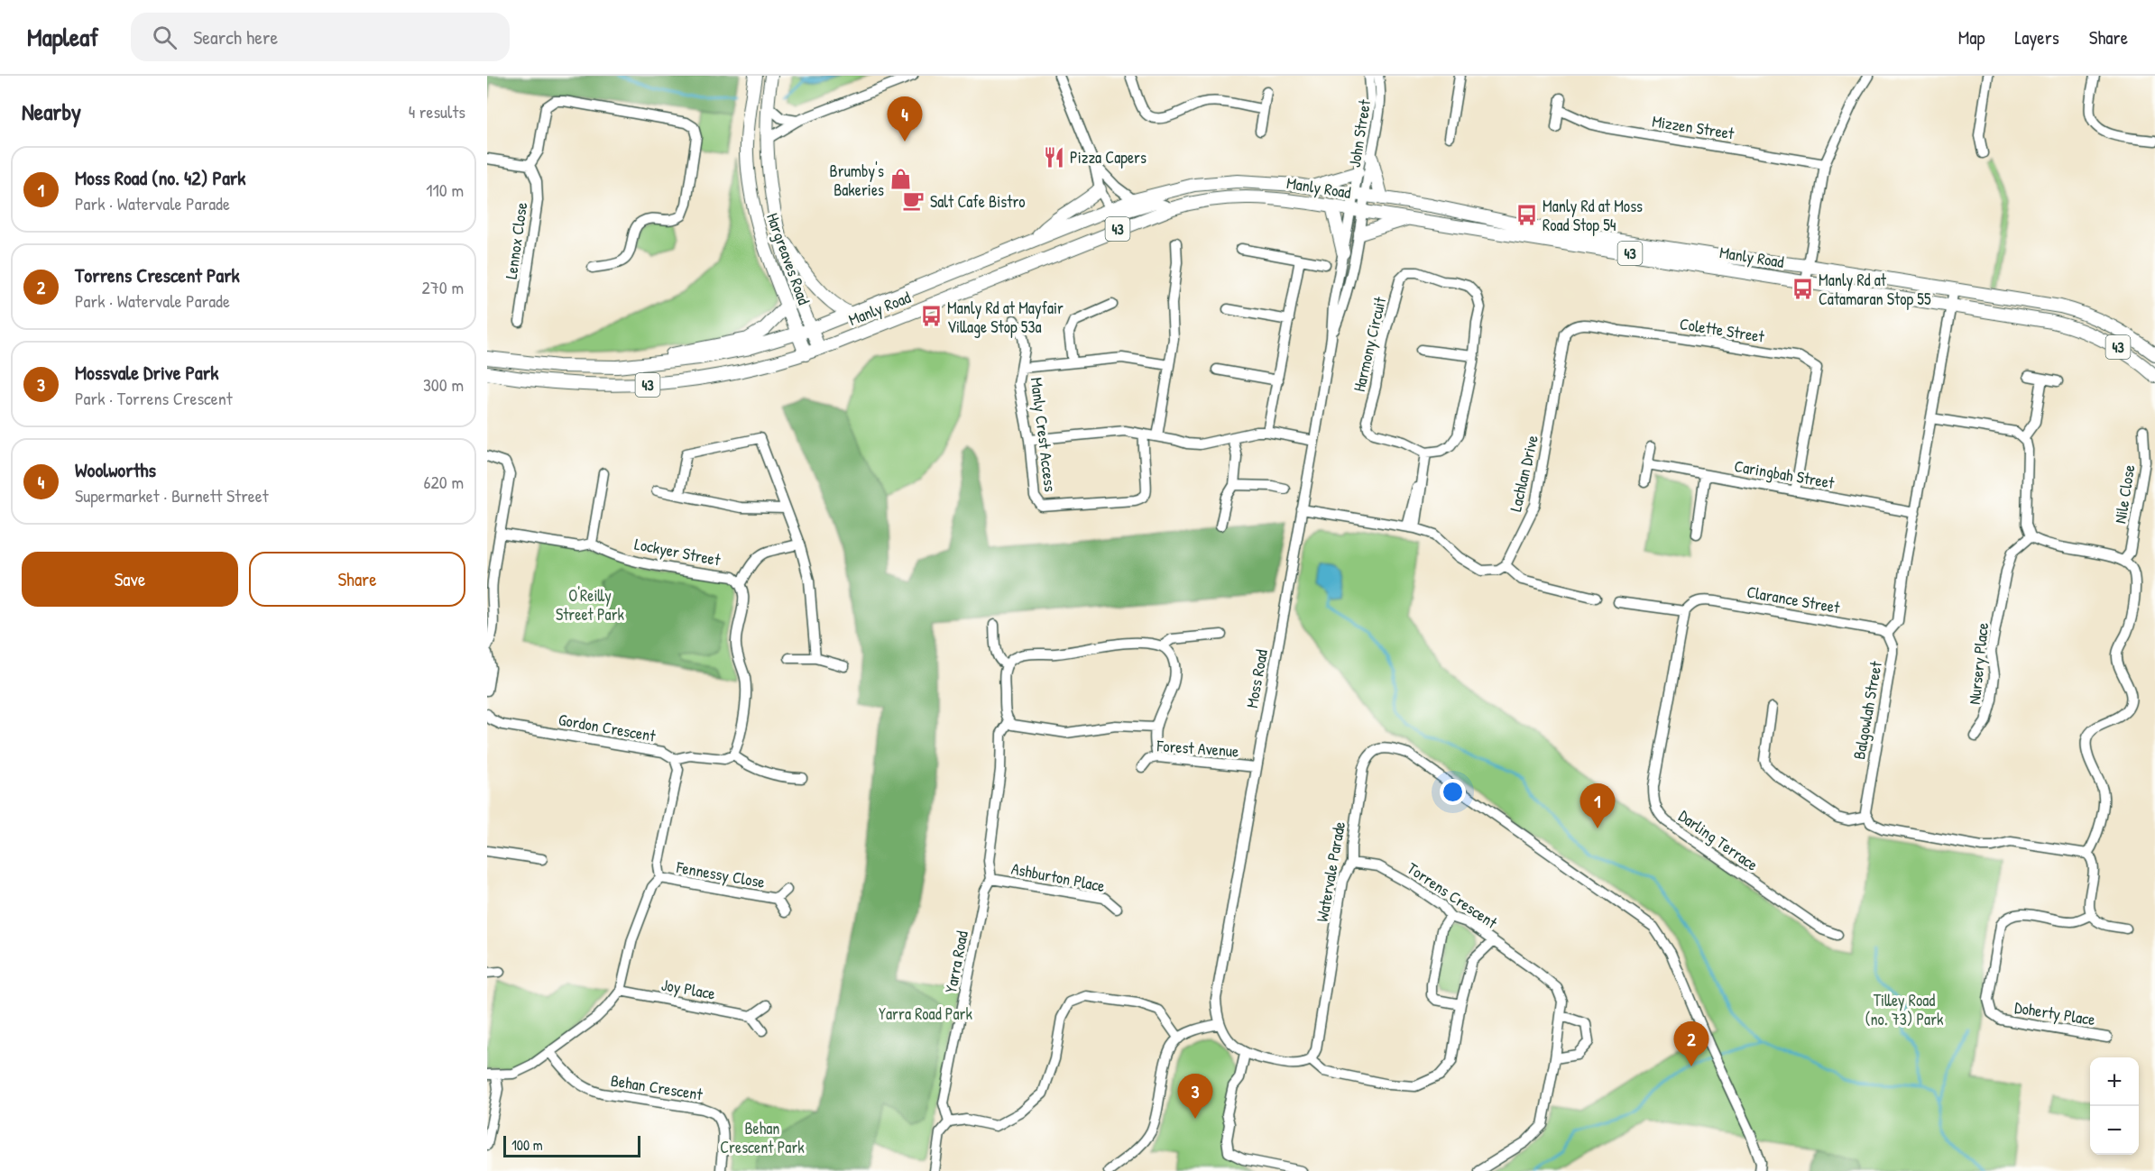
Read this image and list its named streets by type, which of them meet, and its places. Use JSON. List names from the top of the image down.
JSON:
{
  "streets": {
    "main road": ["Manly Road", "43", "Hargreaves Road"],
    "street": [
      "Mizzen Street",
      "John Street",
      "Lennox Close",
      "Colette Street",
      "Harmony Circuit",
      "Manly Crest Access",
      "Lachlan Drive",
      "Caringbah Street",
      "Nile Close",
      "Lockyer Street",
      "Clarance Street",
      "Nursery Place",
      "Moss Road",
      "Balgowlah Street",
      "Gordon Crescent",
      "Forest Avenue",
      "Darling Terrace",
      "Watervale Parade",
      "Fennessy Close",
      "Ashburton Place",
      "Torrens Crescent",
      "Yarra Road",
      "Joy Place",
      "Doherty Place",
      "Behan Crescent"
    ]
  },
  "crossings": [
    ["John Street", "Manly Road"],
    ["Manly Road", "Hargreaves Road"],
    ["Manly Road", "Moss Road"],
    ["Colette Street", "Lachlan Drive"],
    ["Colette Street", "Caringbah Street"],
    ["Clarance Street", "Balgowlah Street"],
    ["Clarance Street", "Darling Terrace"],
    ["Moss Road", "Forest Avenue"],
    ["Watervale Parade", "Torrens Crescent"],
    ["Ashburton Place", "Yarra Road"]
  ],
  "parks": [
    "O'Reilly Street Park",
    "Tilley Road (no. 73) Park",
    "Yarra Road Park",
    "Behan Crescent Park"
  ],
  "places": {
    "restaurant": ["Pizza Capers"],
    "shop": ["Brumby's Bakeries"],
    "cafe": ["Salt Cafe Bistro"],
    "bus stop": ["Manly Rd at Moss Road Stop 54", "Manly Rd at Catamaran Stop 55", "Manly Rd at Mayfair Village Stop 53a"]
  },
  "scale_bar": "100 m",
  "page": {
    "header": "Mapleaf",
    "search": "Search here",
    "nav": ["Map", "Layers", "Share"],
    "heading": ["Nearby", "4 results"],
    "pins": [
      "4",
      "1",
      "2",
      "3"
    ],
    "list": [
      {
        "mark": "1",
        "name": "Moss Road (no. 42) Park",
        "note": "Park · Watervale Parade",
        "value": "110 m"
      },
      {
        "mark": "2",
        "name": "Torrens Crescent Park",
        "note": "Park · Watervale Parade",
        "value": "270 m"
      },
      {
        "mark": "3",
        "name": "Mossvale Drive Park",
        "note": "Park · Torrens Crescent",
        "value": "300 m"
      },
      {
        "mark": "4",
        "name": "Woolworths",
        "note": "Supermarket · Burnett Street",
        "value": "620 m"
      }
    ],
    "buttons": ["Save", "Share"],
    "map_buttons": ["+", "−"],
    "scale": "100 m"
  }
}
